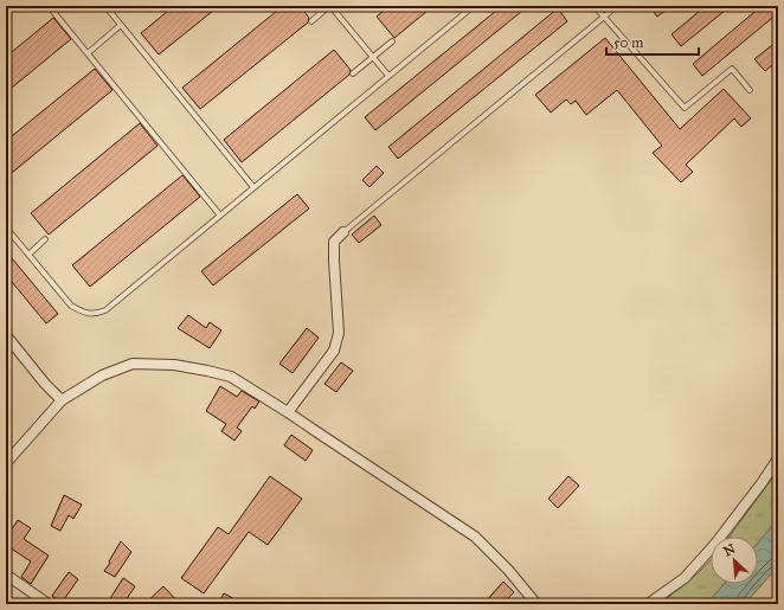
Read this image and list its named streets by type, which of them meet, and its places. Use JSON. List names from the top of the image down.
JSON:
{
  "scale_bar": "50 m",
  "north": "top left"
}
